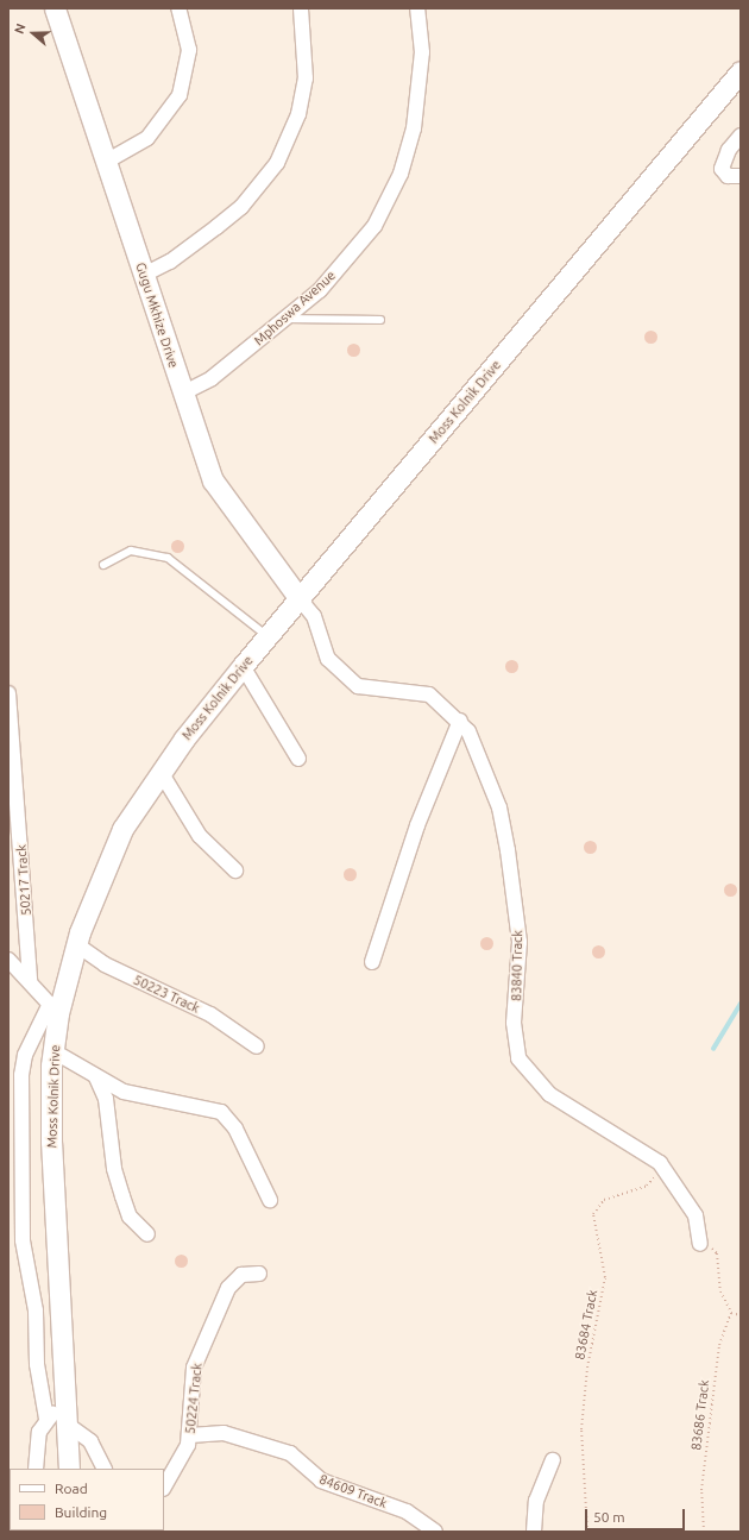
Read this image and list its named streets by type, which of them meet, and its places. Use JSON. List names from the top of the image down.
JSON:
{
  "streets": {
    "main road": ["Gugu Mkhize Drive", "Moss Kolnik Drive"],
    "street": [
      "Mphoswa Avenue",
      "50217 Track",
      "83840 Track",
      "50223 Track",
      "50224 Track",
      "84609 Track"
    ],
    "path": ["83684 Track", "83686 Track"]
  },
  "crossings": [
    ["Mphoswa Avenue", "Gugu Mkhize Drive"],
    ["Gugu Mkhize Drive", "Moss Kolnik Drive"],
    ["Gugu Mkhize Drive", "83840 Track"],
    ["Moss Kolnik Drive", "83840 Track"],
    ["Moss Kolnik Drive", "50223 Track"],
    ["83840 Track", "83684 Track"],
    ["50224 Track", "84609 Track"]
  ],
  "legend": ["Road", "Building"],
  "scale_bar": "50 m",
  "north": "left"
}
